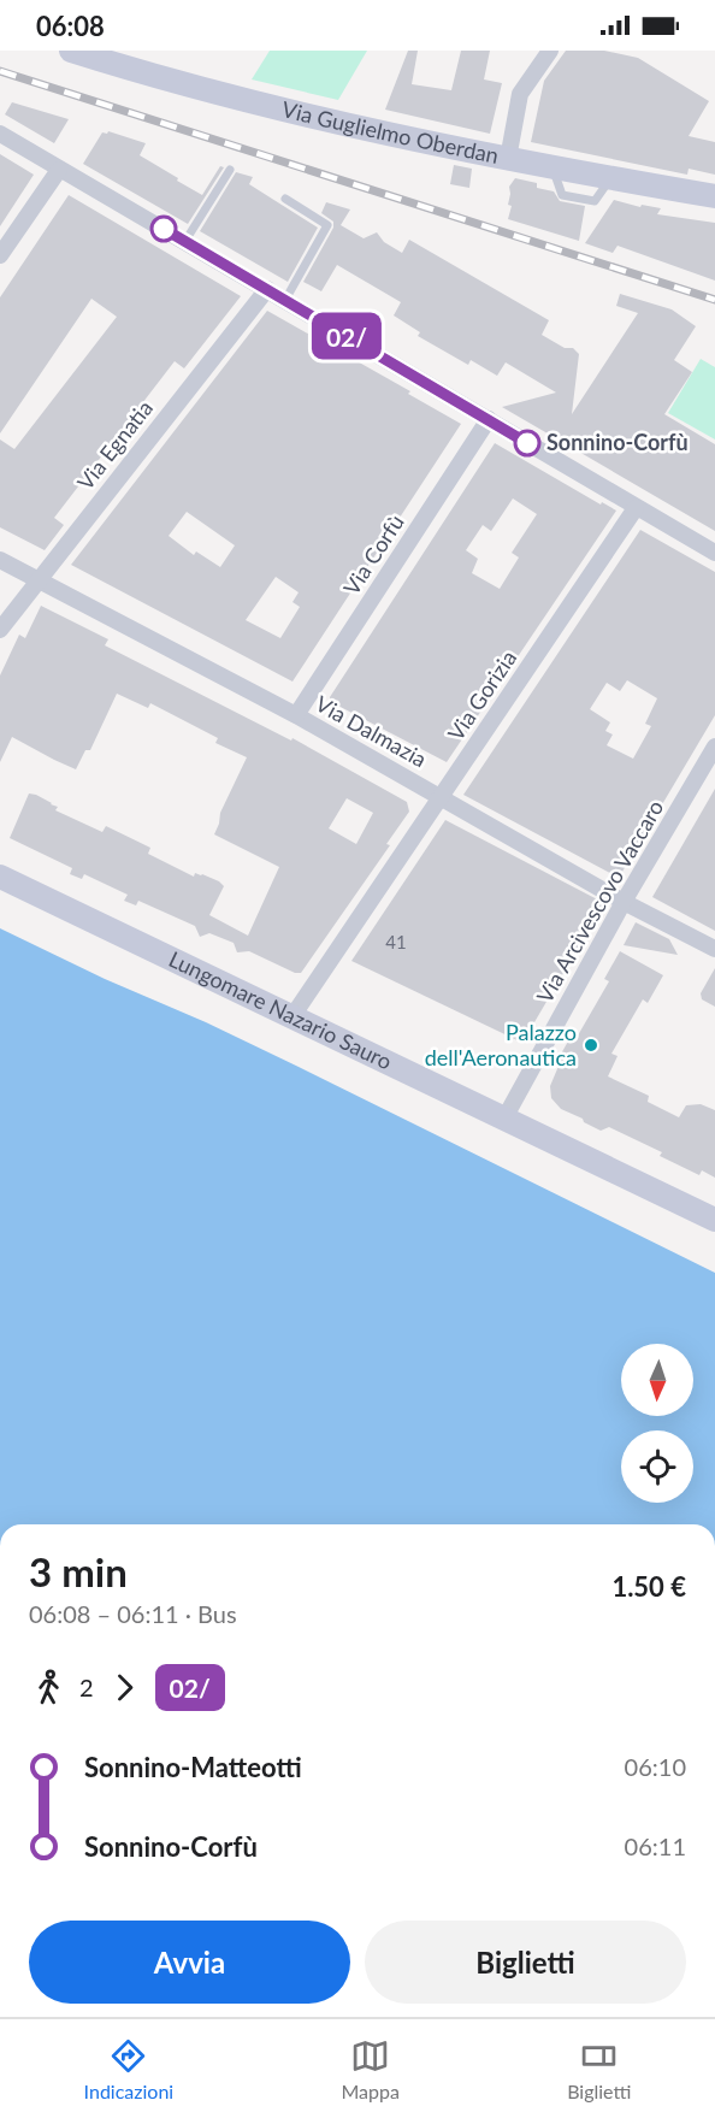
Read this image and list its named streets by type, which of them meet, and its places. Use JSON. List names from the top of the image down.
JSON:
{
  "streets": {
    "main road": ["Via Guglielmo Oberdan", "Lungomare Nazario Sauro"],
    "street": [
      "Via Egnatia",
      "Via Corfù",
      "Via Gorizia",
      "Via Dalmazia",
      "Via Arcivescovo Vaccaro"
    ]
  },
  "crossings": [
    ["Via Egnatia", "Via Dalmazia"],
    ["Via Corfù", "Via Dalmazia"],
    ["Via Gorizia", "Via Dalmazia"],
    ["Via Gorizia", "Lungomare Nazario Sauro"],
    ["Via Dalmazia", "Via Arcivescovo Vaccaro"],
    ["Via Arcivescovo Vaccaro", "Lungomare Nazario Sauro"]
  ],
  "places": ["Sonnino-Corfù", "Palazzo dell'Aeronautica"],
  "lines": ["bus line 02/"],
  "house_numbers": ["41"],
  "north": "bottom",
  "page": {
    "status": "06:08",
    "on_map": "02/",
    "heading": ["3 min", "06:08 – 06:11 · Bus", "1.50 €"],
    "legs": ["2", "02/"],
    "list": [
      {
        "name": "Sonnino-Matteotti",
        "value": "06:10"
      },
      {
        "name": "Sonnino-Corfù",
        "value": "06:11"
      }
    ],
    "buttons": ["Avvia", "Biglietti"],
    "tabs": ["Indicazioni", "Mappa", "Biglietti"]
  }
}
